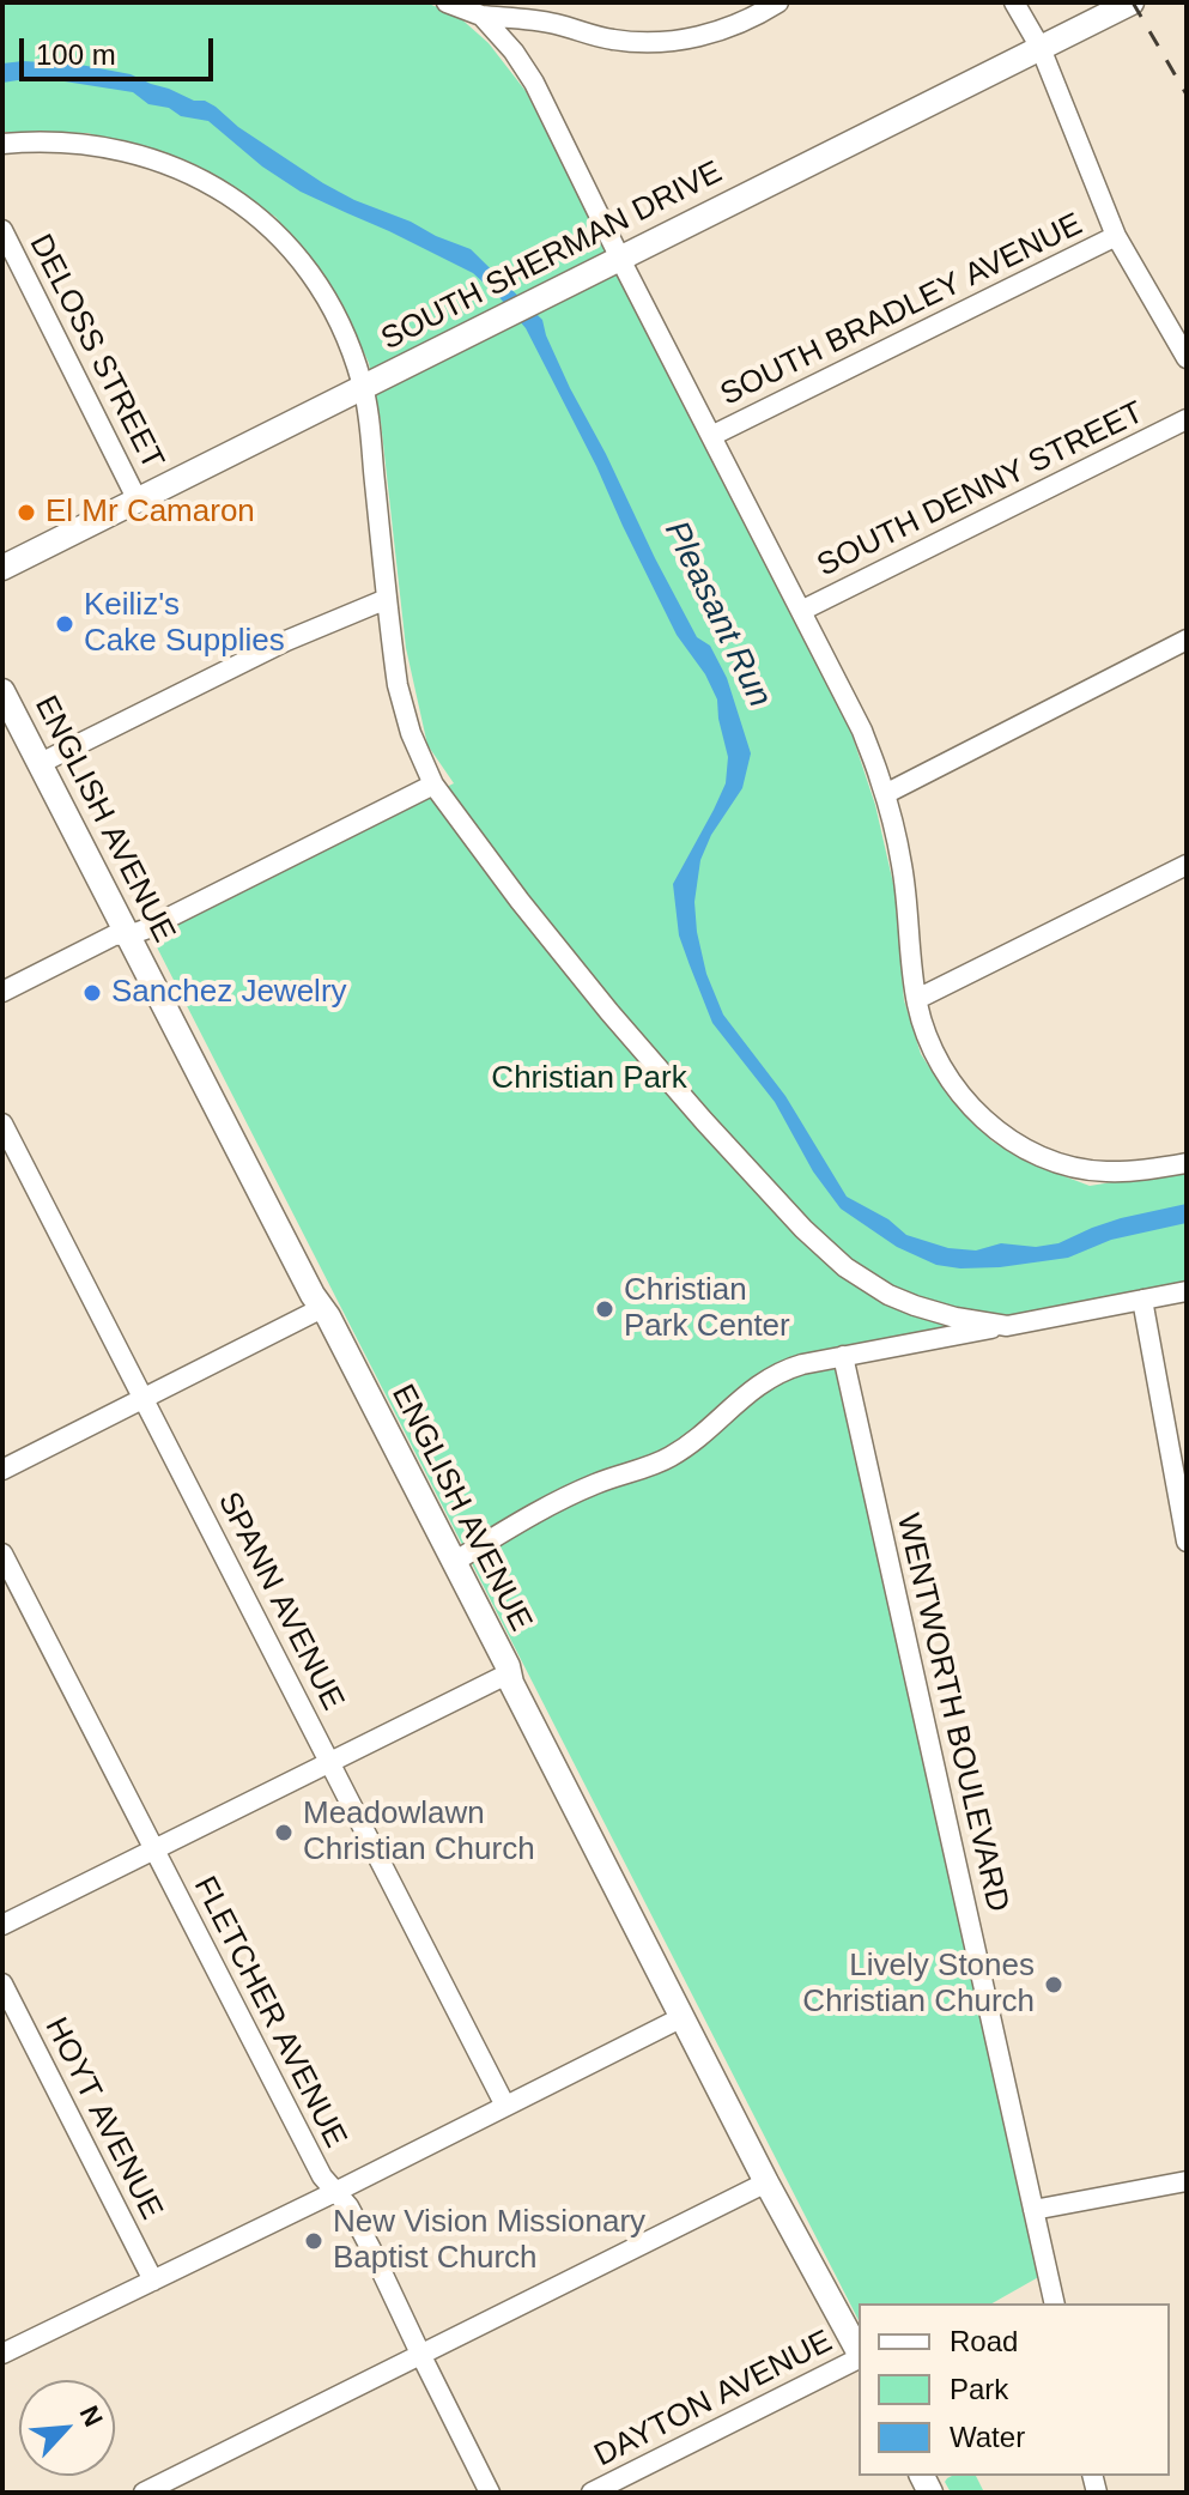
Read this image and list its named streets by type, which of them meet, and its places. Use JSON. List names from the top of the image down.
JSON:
{
  "streets": {
    "main road": ["SOUTH SHERMAN DRIVE", "ENGLISH AVENUE"],
    "street": [
      "SOUTH BRADLEY AVENUE",
      "DELOSS STREET",
      "SOUTH DENNY STREET",
      "SPANN AVENUE",
      "WENTWORTH BOULEVARD",
      "FLETCHER AVENUE",
      "HOYT AVENUE",
      "DAYTON AVENUE"
    ]
  },
  "crossings": [
    ["SOUTH SHERMAN DRIVE", "DELOSS STREET"]
  ],
  "water": ["Pleasant Run"],
  "parks": ["Christian Park"],
  "places": [
    "El Mr Camaron",
    "Keiliz's Cake Supplies",
    "Sanchez Jewelry",
    "Christian Park Center",
    "Meadowlawn Christian Church",
    "Lively Stones Christian Church",
    "New Vision Missionary Baptist Church"
  ],
  "legend": ["Road", "Park", "Water"],
  "scale_bar": "100 m",
  "north": "top right"
}
